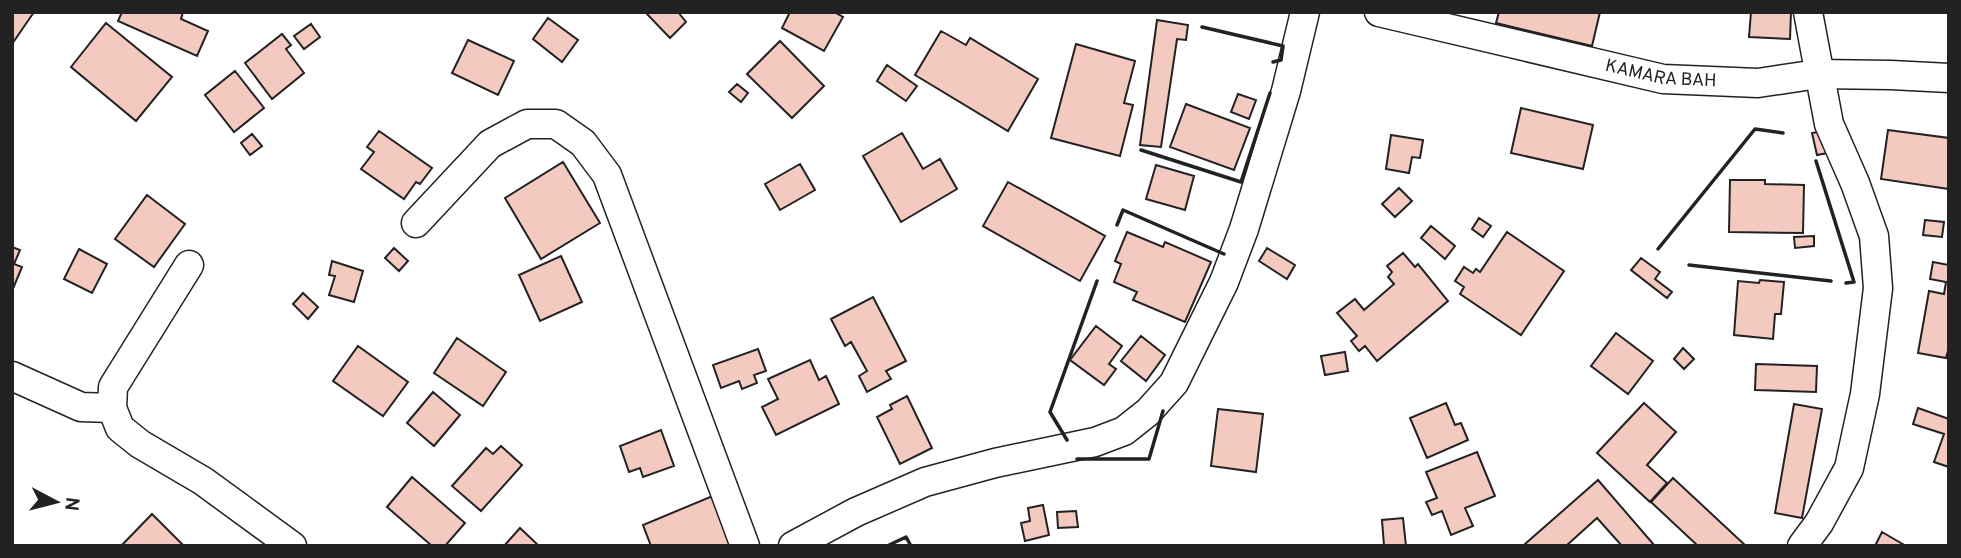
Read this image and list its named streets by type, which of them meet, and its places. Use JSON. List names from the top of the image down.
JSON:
{
  "streets": {
    "street": ["KAMARA BAH"]
  },
  "north": "right"
}
